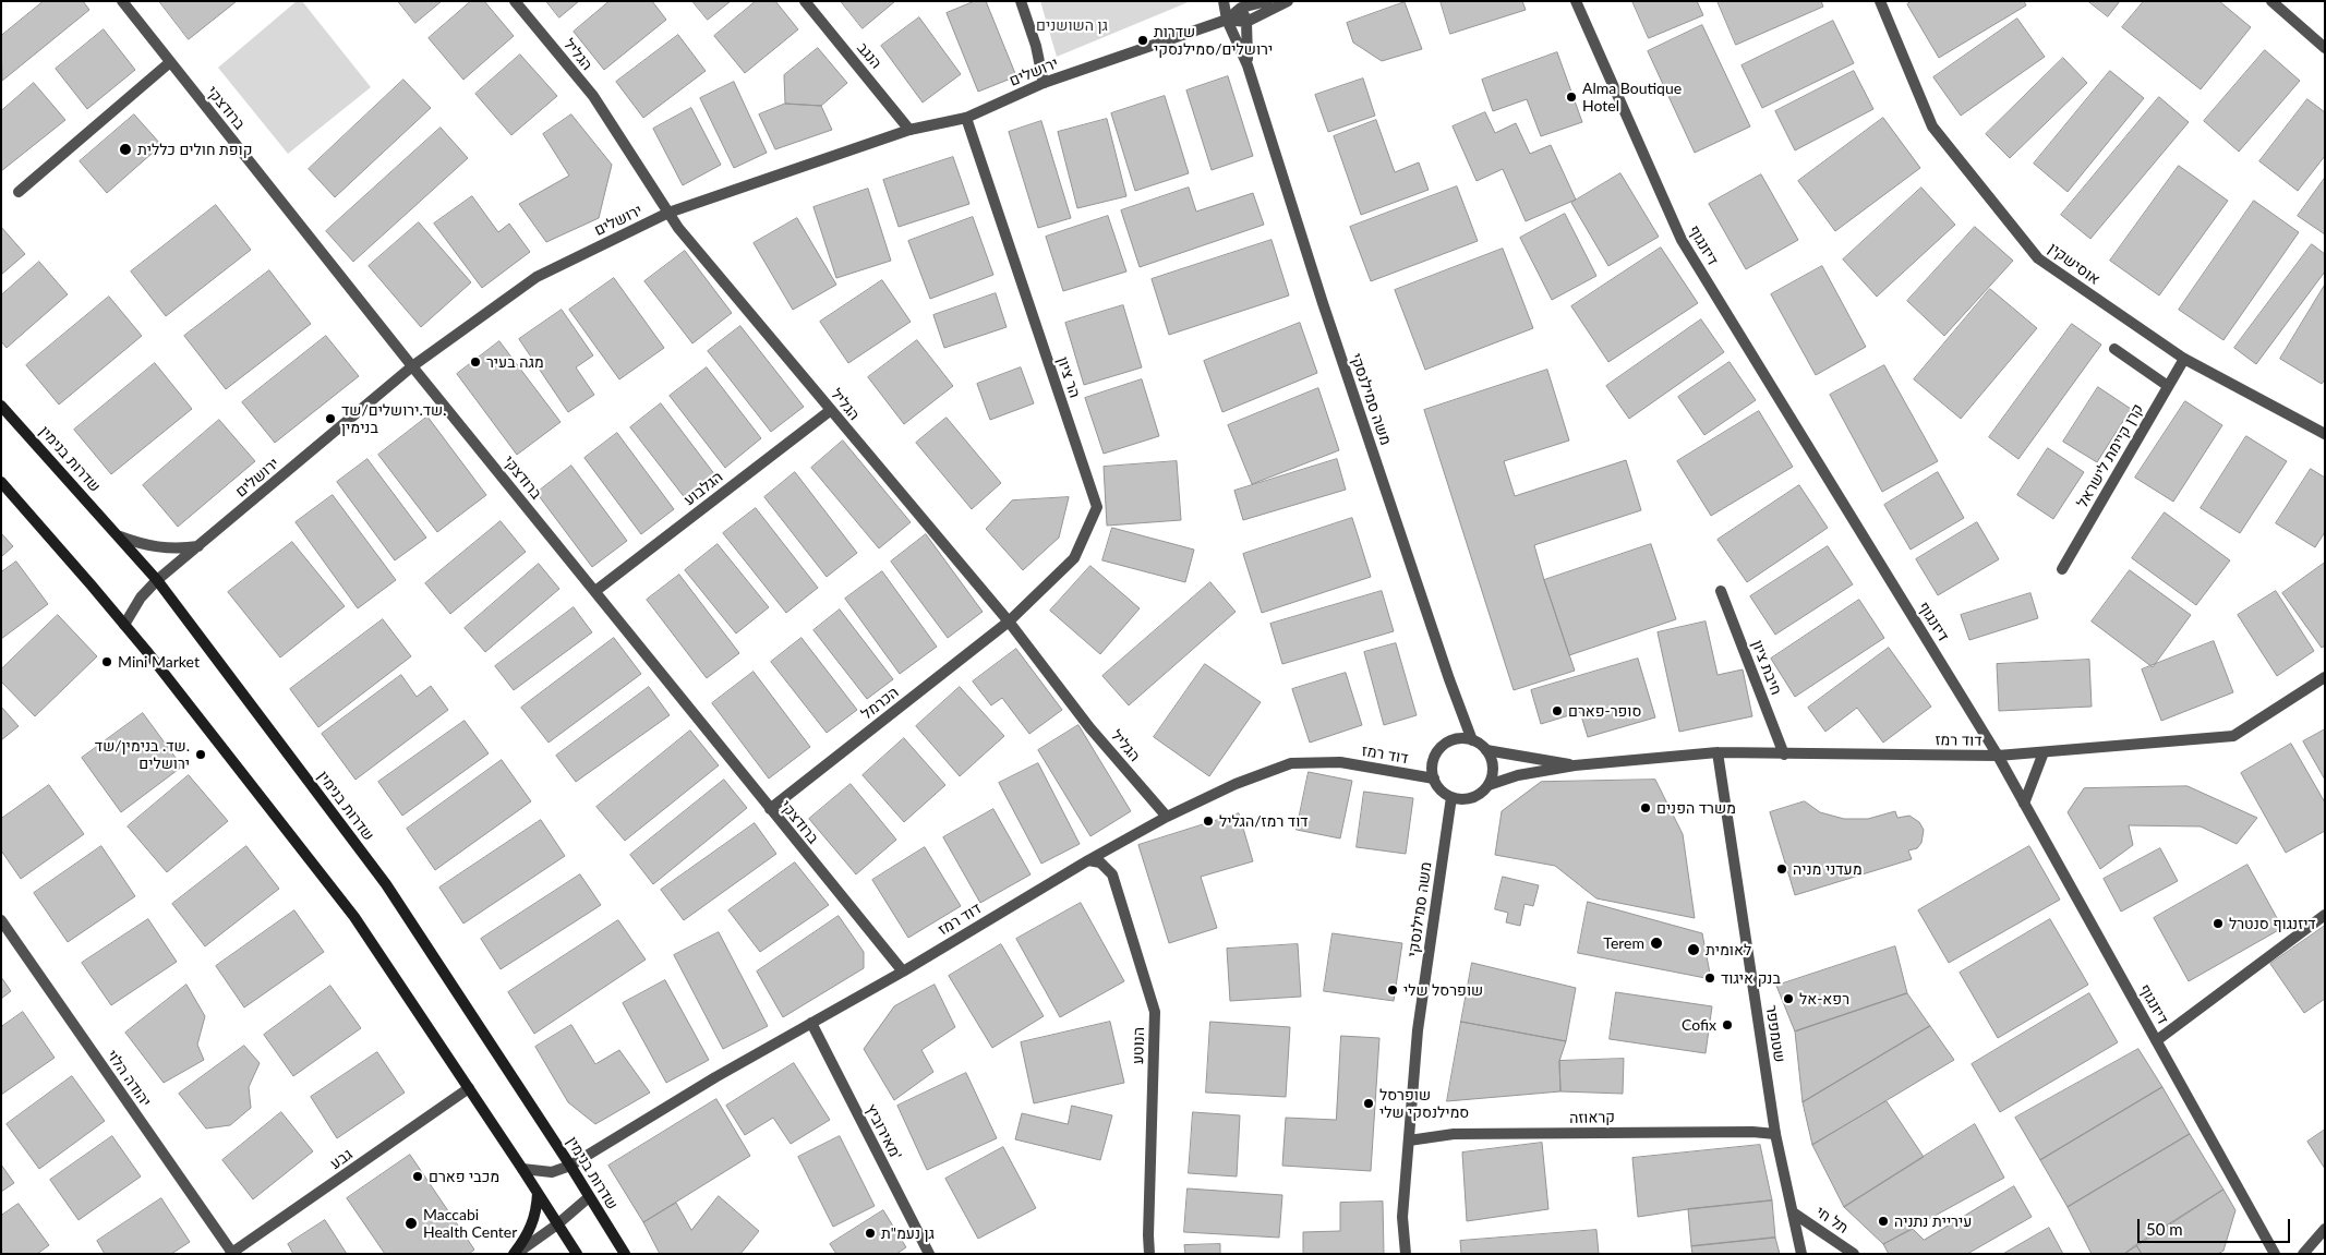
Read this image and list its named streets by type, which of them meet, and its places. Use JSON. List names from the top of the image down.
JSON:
{
  "streets": {
    "main road": ["שדרות בנימין"],
    "street": [
      "הגליל",
      "הנגב",
      "ירושלים",
      "ברודצקי",
      "דיזנגוף",
      "אוסישקין",
      "הר ציון",
      "משה סמילנסקי",
      "קרן קיימת לישראל",
      "הגלבוע",
      "חיבת ציון",
      "הכרמל",
      "דוד רמז",
      "שטמפפר",
      "הנוטע",
      "יהודה הלוי",
      "קראוזה",
      "מאירוביץ'",
      "גבע",
      "תל חי"
    ]
  },
  "crossings": [
    ["הגליל", "ירושלים"],
    ["הגליל", "הר ציון"],
    ["הגליל", "הגלבוע"],
    ["הגליל", "הכרמל"],
    ["הגליל", "דוד רמז"],
    ["הנגב", "ירושלים"],
    ["ירושלים", "ברודצקי"],
    ["ירושלים", "הר ציון"],
    ["ירושלים", "משה סמילנסקי"],
    ["ירושלים", "שדרות בנימין"],
    ["ברודצקי", "הגלבוע"],
    ["ברודצקי", "הכרמל"],
    ["ברודצקי", "דוד רמז"],
    ["דיזנגוף", "דוד רמז"],
    ["אוסישקין", "קרן קיימת לישראל"],
    ["הר ציון", "הכרמל"],
    ["משה סמילנסקי", "דוד רמז"],
    ["משה סמילנסקי", "קראוזה"],
    ["שדרות בנימין", "דוד רמז"],
    ["חיבת ציון", "דוד רמז"],
    ["דוד רמז", "שטמפפר"],
    ["דוד רמז", "הנוטע"],
    ["דוד רמז", "מאירוביץ'"],
    ["שטמפפר", "קראוזה"],
    ["שטמפפר", "תל חי"],
    ["יהודה הלוי", "גבע"]
  ],
  "parks": ["גן השושנים"],
  "places": [
    "שדרות ירושלים/סמילנסקי",
    "Alma Boutique Hotel",
    "קופת חולים כללית",
    "מגה בעיר",
    "שד.ירושלים/שד. בנימין",
    "Mini Market",
    "סופר-פארם",
    "שד. בנימין/שד. ירושלים",
    "משרד הפנים",
    "דוד רמז/הגליל",
    "מעדני מניה",
    "דיזנגוף סנטרל",
    "Terem",
    "לאומית",
    "בנק איגוד",
    "שופרסל שלי",
    "רפא-אל",
    "Cofix",
    "שופרסל סמילנסקי שלי",
    "מכבי פארם",
    "עיריית נתניה",
    "Maccabi Health Center",
    "גן נעמ\"ת"
  ],
  "scale_bar": "50 m"
}
